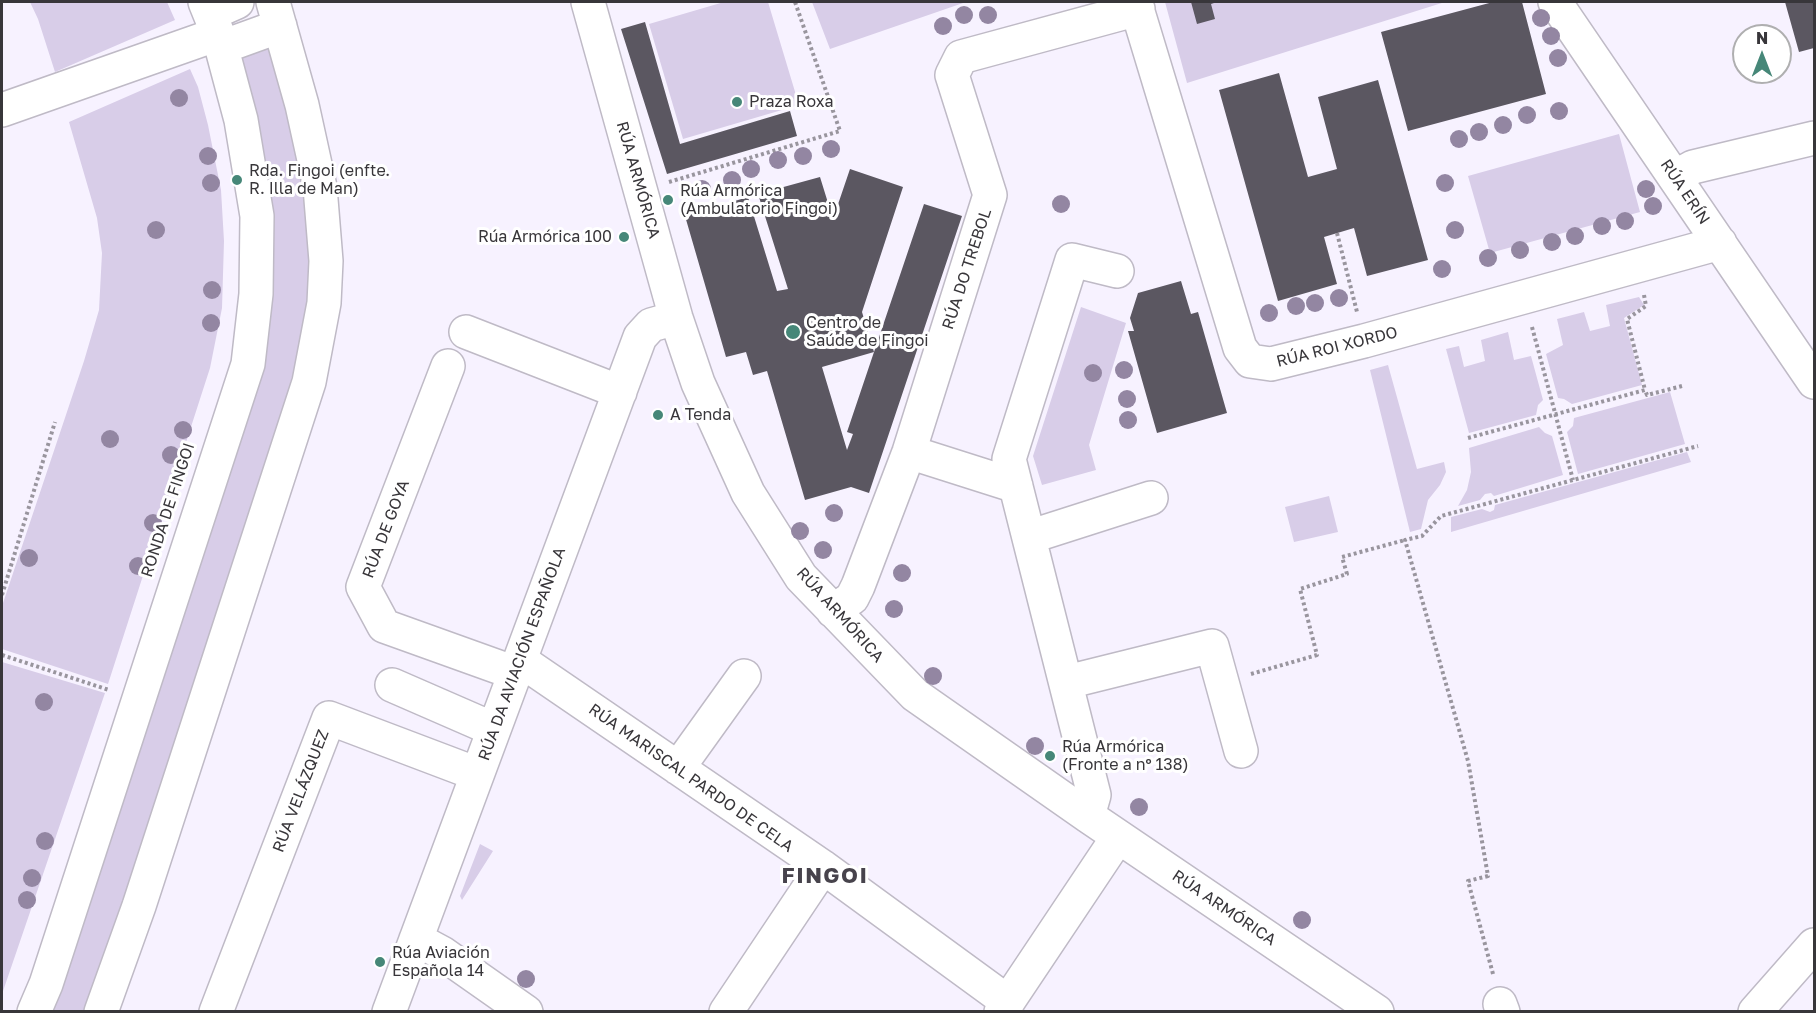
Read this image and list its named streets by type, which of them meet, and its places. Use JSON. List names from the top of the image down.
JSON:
{
  "streets": {
    "street": [
      "RÚA ARMÓRICA",
      "RÚA ERÍN",
      "RÚA DO TREBOL",
      "RÚA ROI XORDO",
      "RONDA DE FINGOI",
      "RÚA DE GOYA",
      "RÚA DA AVIACIÓN ESPAÑOLA",
      "RÚA MARISCAL PARDO DE CELA",
      "RÚA VELÁZQUEZ"
    ]
  },
  "crossings": [
    ["RÚA ARMÓRICA", "RÚA DO TREBOL"],
    ["RÚA ARMÓRICA", "RÚA DA AVIACIÓN ESPAÑOLA"],
    ["RÚA ERÍN", "RÚA ROI XORDO"],
    ["RÚA DO TREBOL", "RÚA ROI XORDO"],
    ["RÚA DE GOYA", "RÚA DA AVIACIÓN ESPAÑOLA"],
    ["RÚA DE GOYA", "RÚA MARISCAL PARDO DE CELA"],
    ["RÚA DA AVIACIÓN ESPAÑOLA", "RÚA MARISCAL PARDO DE CELA"],
    ["RÚA DA AVIACIÓN ESPAÑOLA", "RÚA VELÁZQUEZ"]
  ],
  "districts": ["FINGOI"],
  "places": [
    "Praza Roxa",
    "Rda. Fingoi (enfte. R. Illa de Man)",
    "Rúa Armórica (Ambulatorio Fingoi)",
    "Rúa Armórica 100",
    "Centro de Saúde de Fingoi",
    "A Tenda",
    "Rúa Armórica (Fronte a nº 138)",
    "Rúa Aviación Española 14"
  ],
  "north": "top"
}
